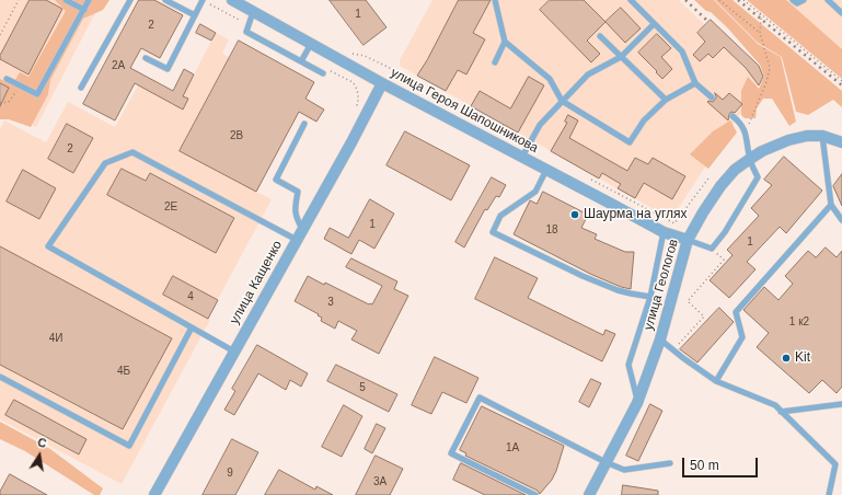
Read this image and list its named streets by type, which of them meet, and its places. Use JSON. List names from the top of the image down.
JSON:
{
  "streets": {
    "street": ["улица Героя Шапошникова", "улица Кащенко", "улица Геологов"]
  },
  "crossings": [
    ["улица Героя Шапошникова", "улица Кащенко"],
    ["улица Героя Шапошникова", "улица Геологов"]
  ],
  "places": ["Шаурма на углях", "Kit"],
  "house_numbers": [
    "1",
    "2",
    "2А",
    "2В",
    "2",
    "2Е",
    "1",
    "18",
    "1",
    "4",
    "3",
    "1 к2",
    "4И",
    "4Б",
    "5",
    "1А",
    "9",
    "3А"
  ],
  "scale_bar": "50 m",
  "north": "top"
}
